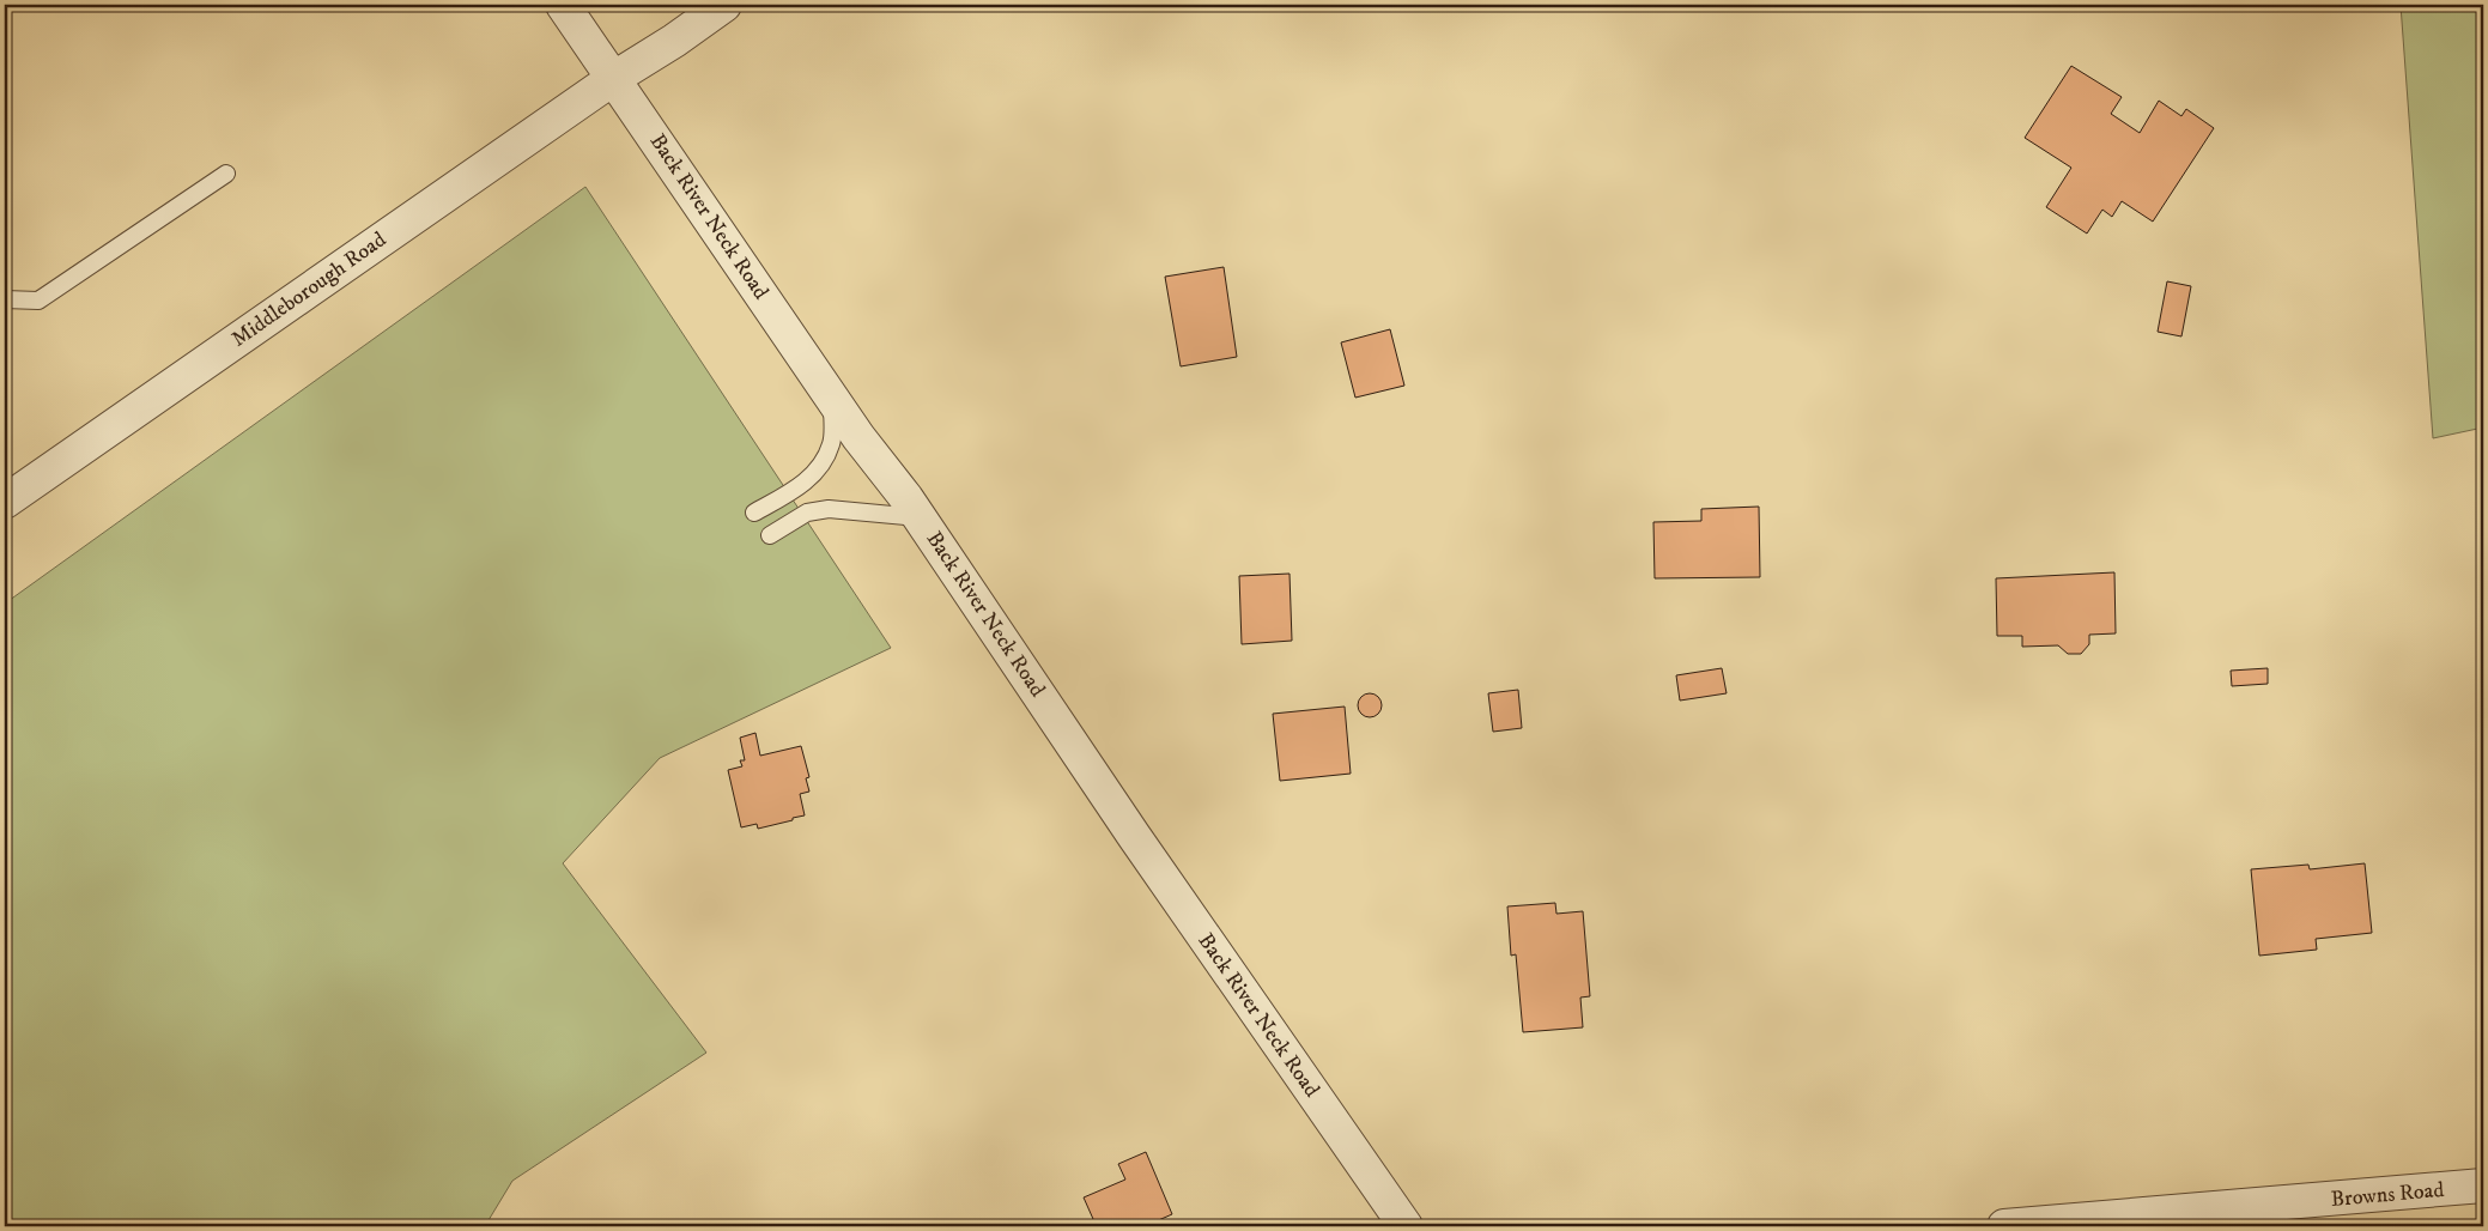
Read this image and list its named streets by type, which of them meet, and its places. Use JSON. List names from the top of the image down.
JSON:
{
  "streets": {
    "street": ["Back River Neck Road", "Middleborough Road", "Browns Road"]
  },
  "crossings": [
    ["Back River Neck Road", "Middleborough Road"]
  ]
}
